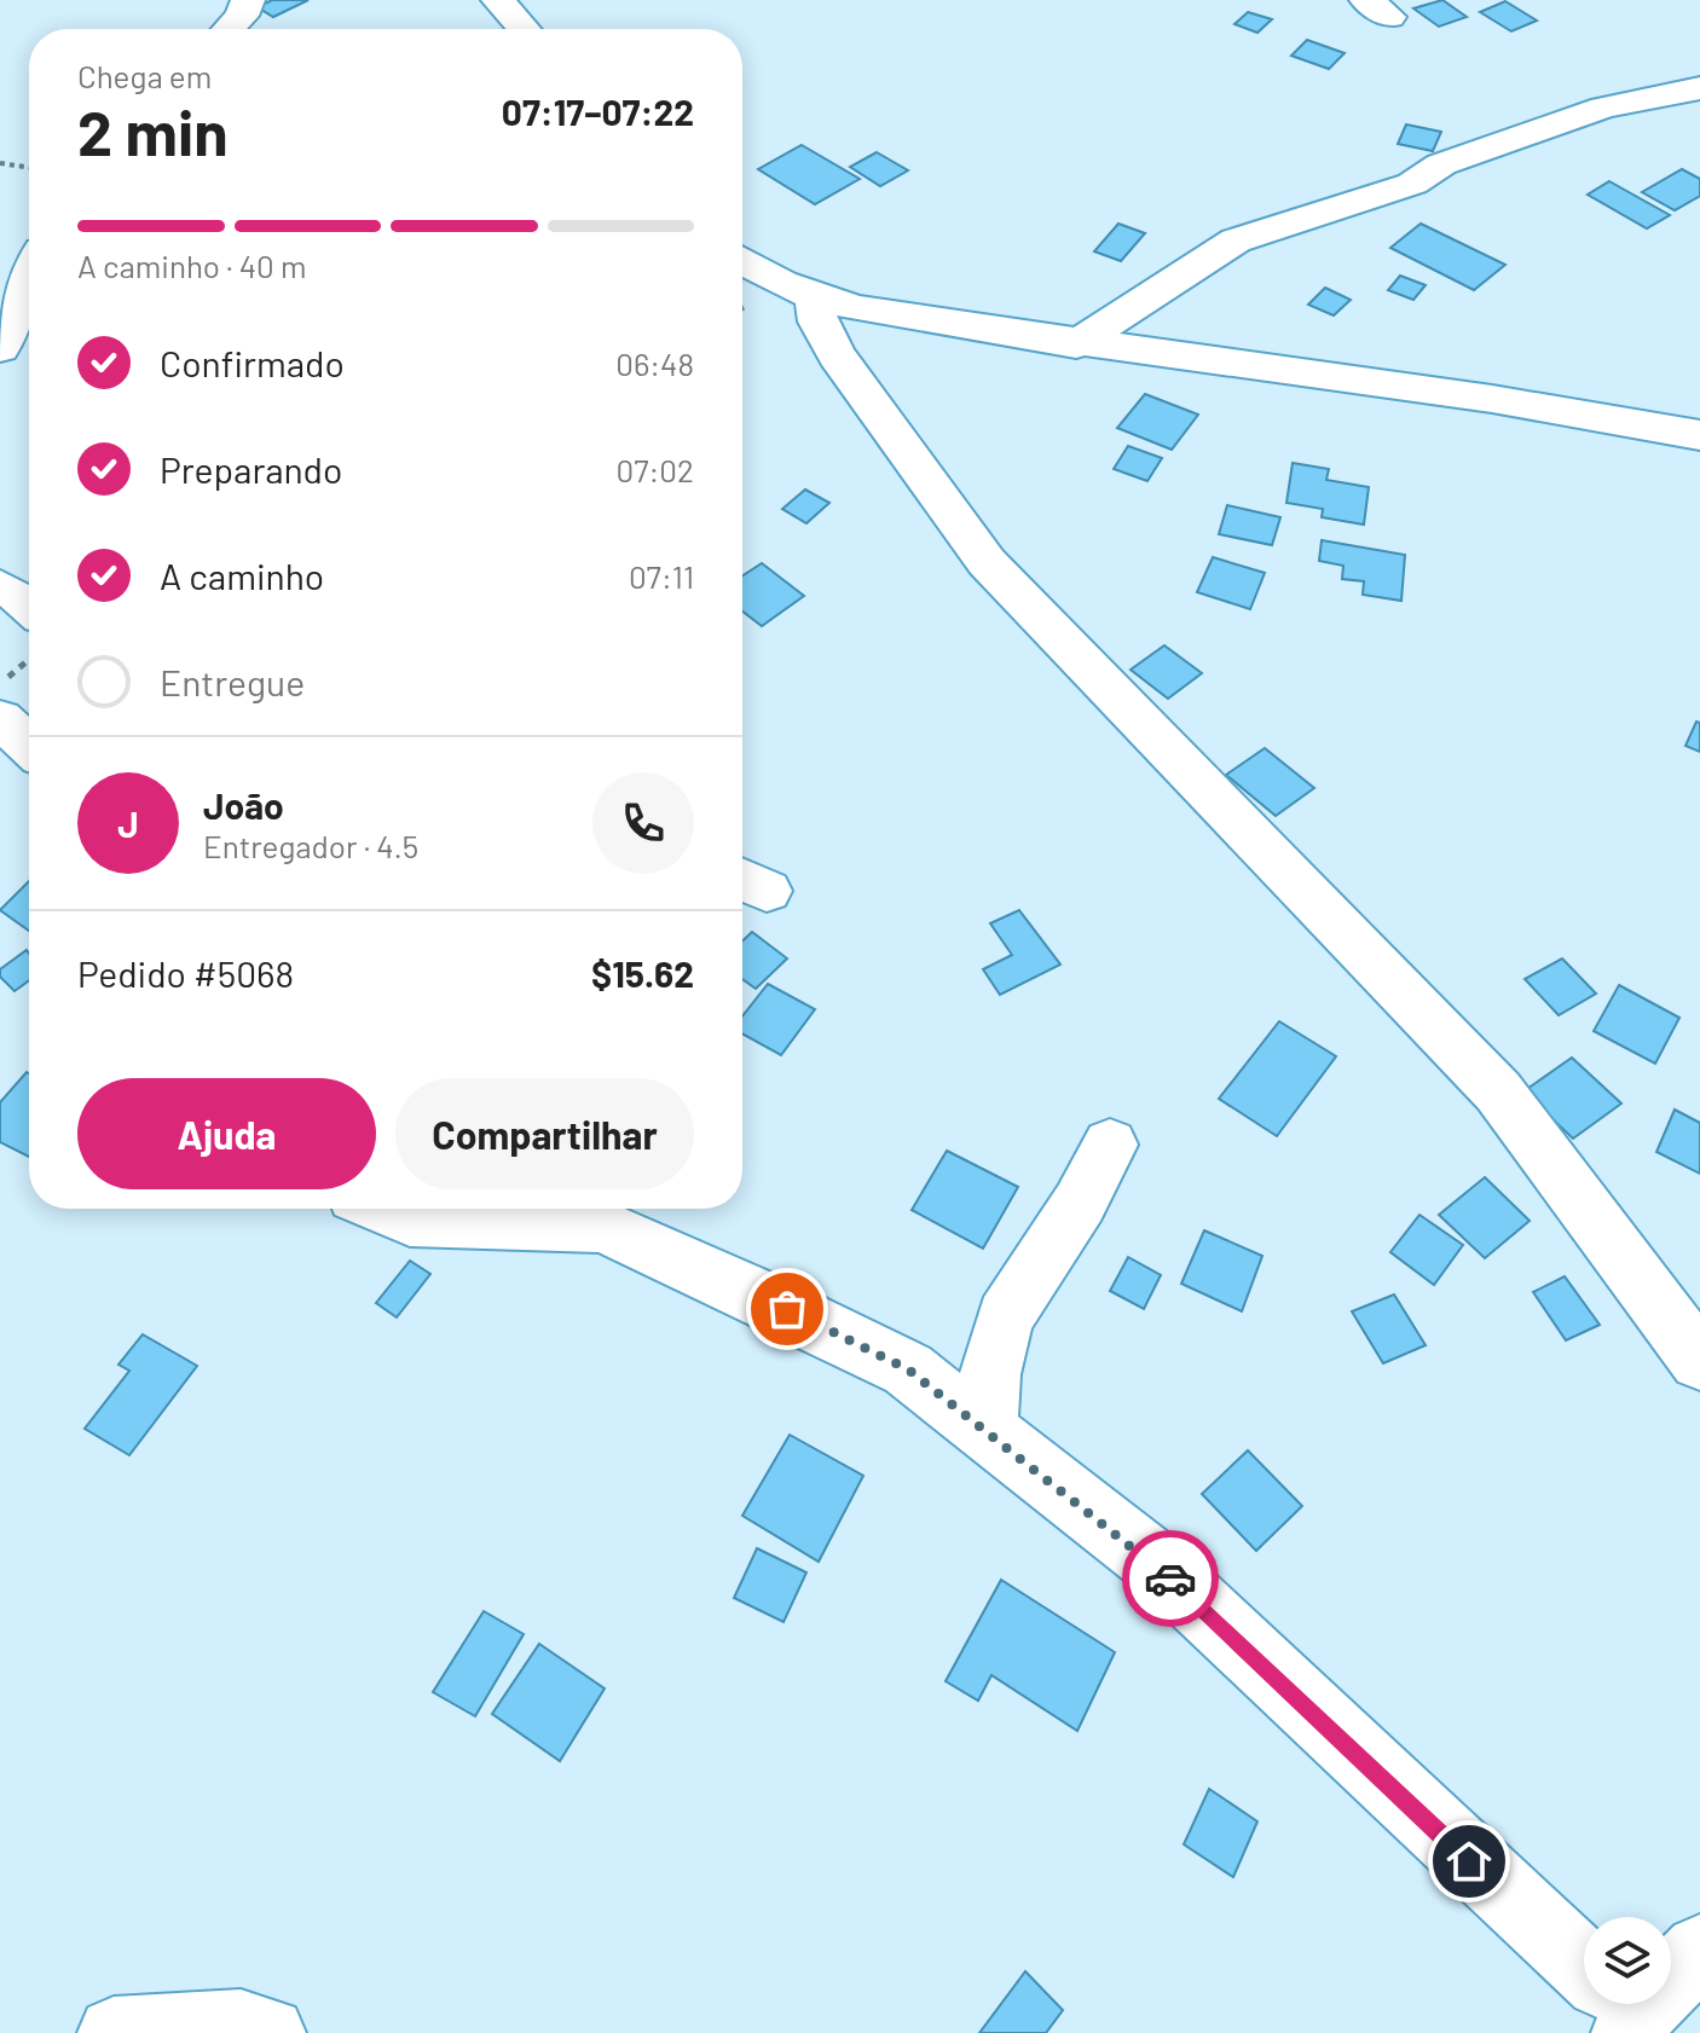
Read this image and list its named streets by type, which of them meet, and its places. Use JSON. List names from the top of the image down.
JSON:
{
  "page": {
    "heading": ["2 min", "Chega em", "07:17–07:22"],
    "panel": [
      "João",
      "Entregador · 4.5",
      "Pedido #5068",
      "$15.62"
    ],
    "bar": "A caminho · 40 m",
    "list": [
      ["Confirmado", "06:48"],
      ["Preparando", "07:02"],
      ["A caminho", "07:11"],
      "Entregue"
    ],
    "round": "J",
    "buttons": ["Ajuda", "Compartilhar"]
  }
}
